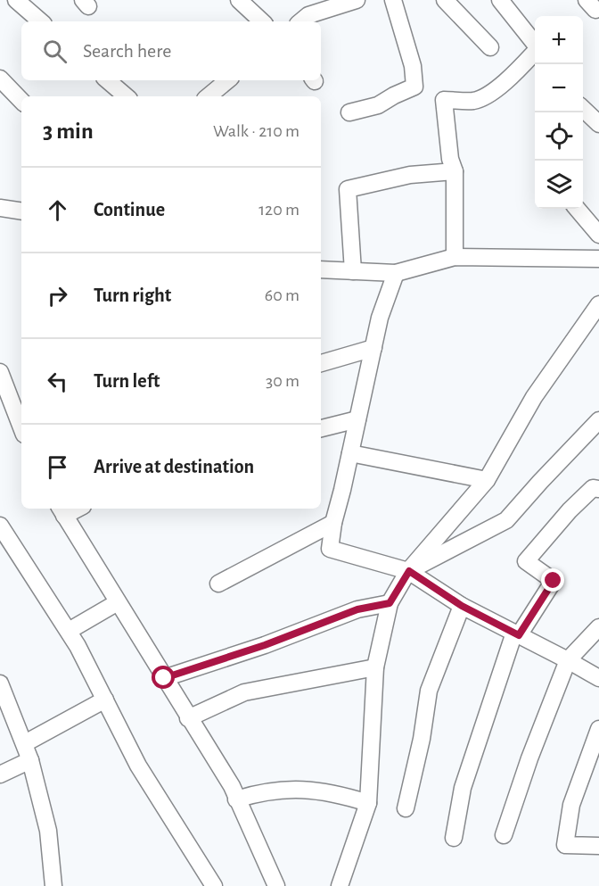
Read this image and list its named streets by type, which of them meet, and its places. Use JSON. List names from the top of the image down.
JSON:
{
  "page": {
    "map_buttons": ["+", "−"],
    "search": "Search here",
    "heading": ["3 min", "Walk · 210 m"],
    "list": [
      ["Continue", "120 m"],
      ["Turn right", "60 m"],
      ["Turn left", "30 m"],
      "Arrive at destination"
    ]
  }
}
